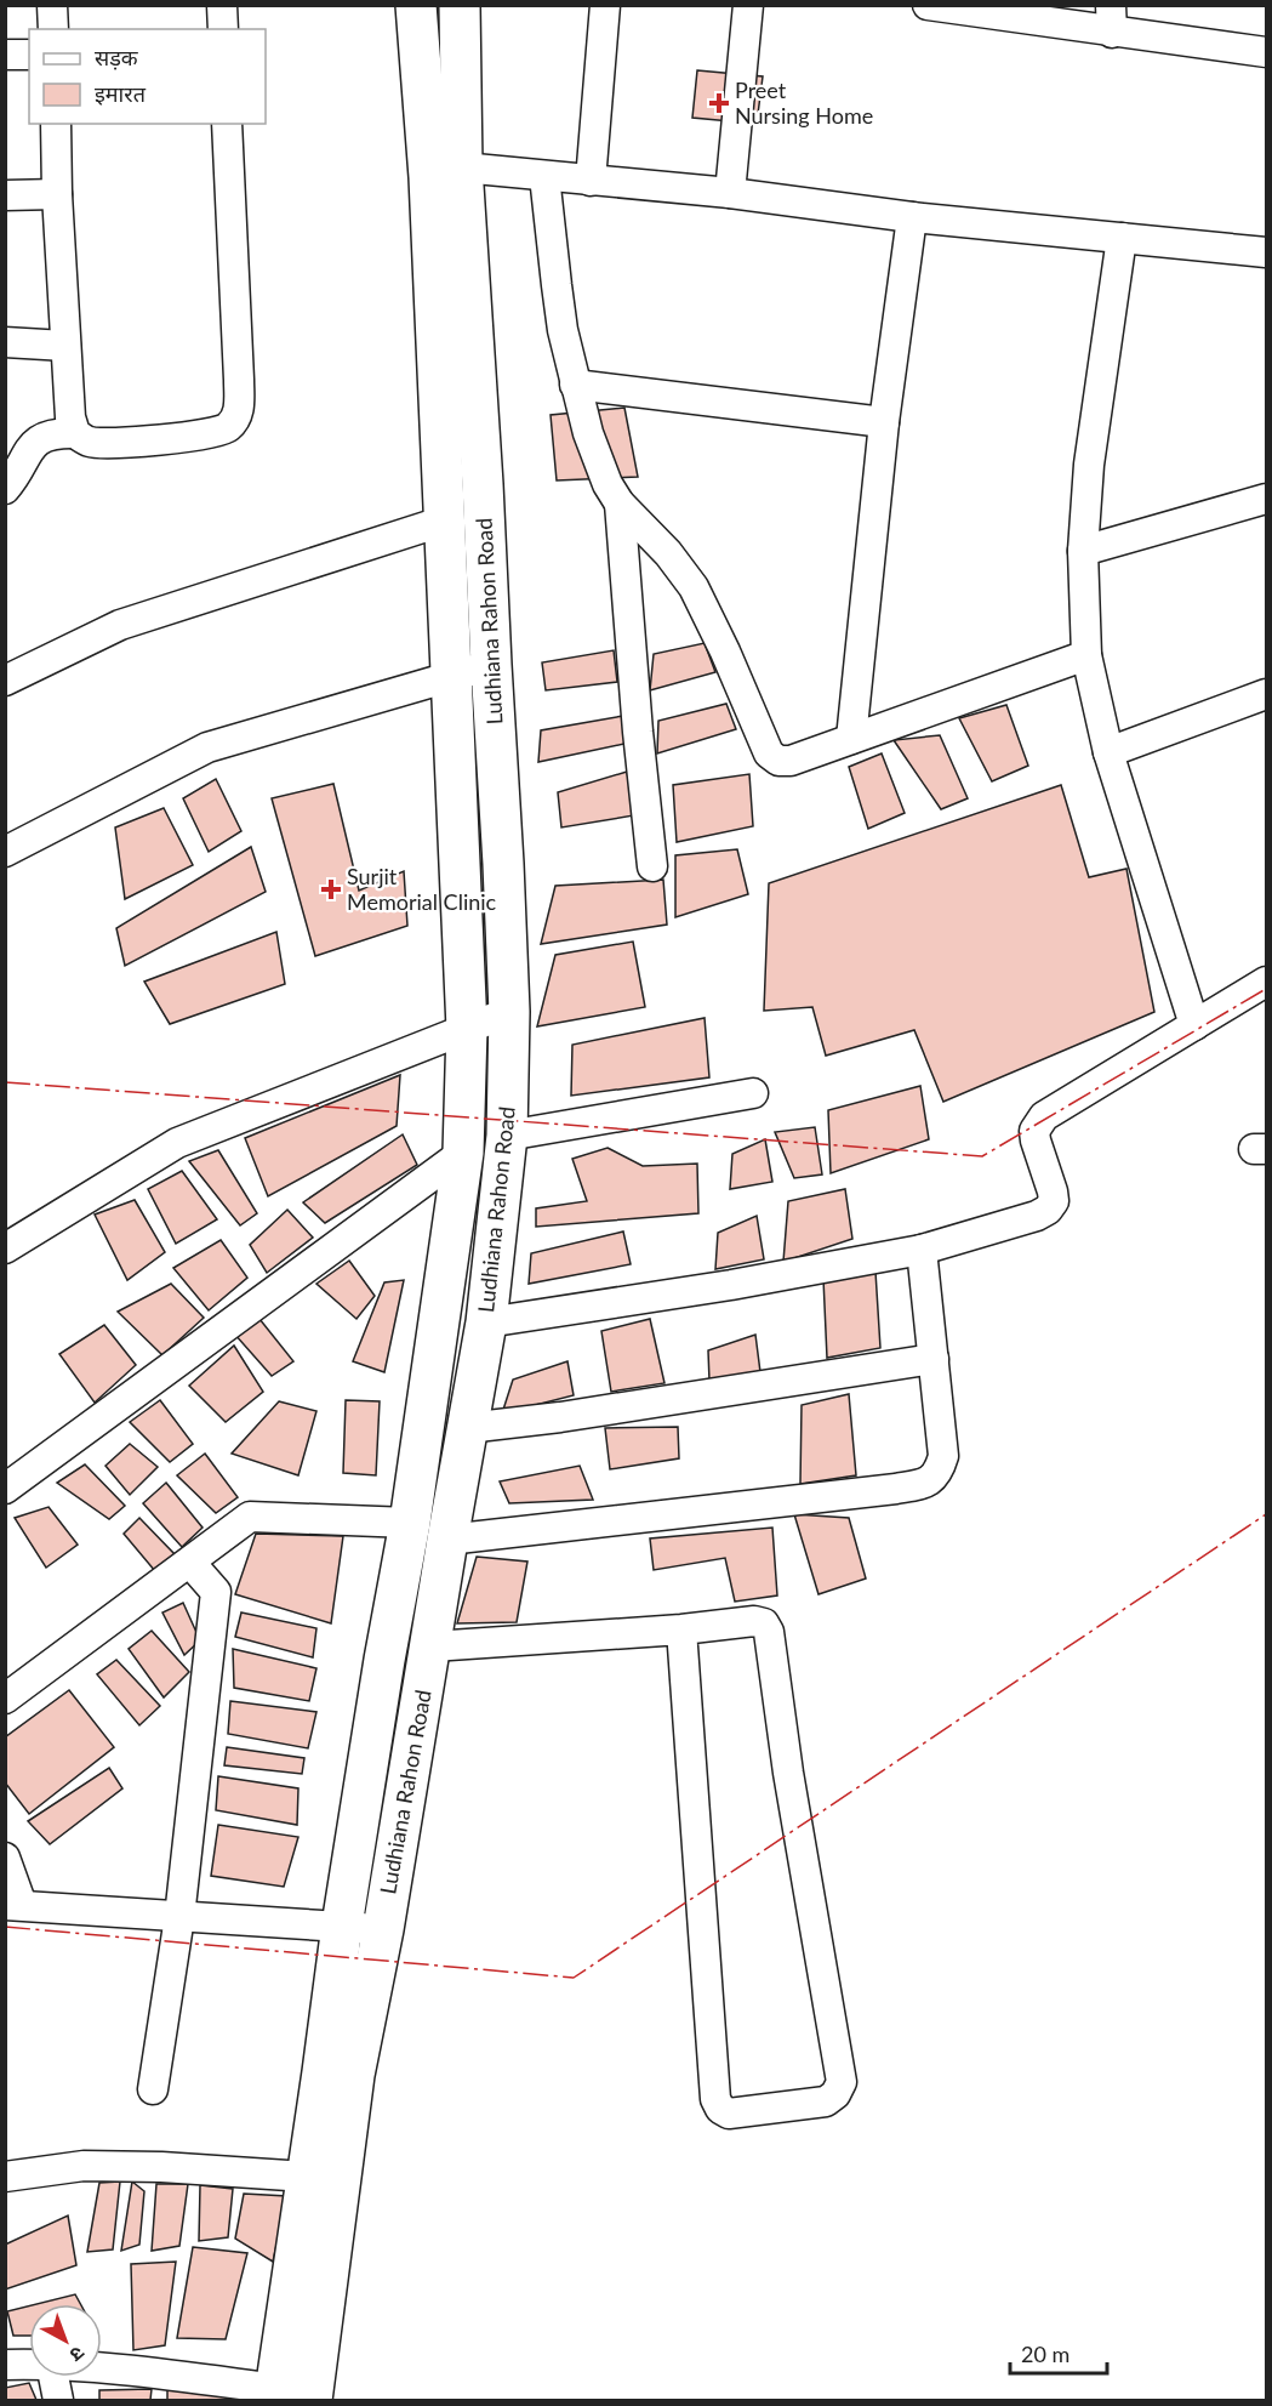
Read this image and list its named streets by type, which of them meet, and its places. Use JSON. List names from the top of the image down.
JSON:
{
  "streets": {
    "main road": ["Ludhiana Rahon Road"]
  },
  "places": {
    "health": ["Preet Nursing Home", "Surjit Memorial Clinic"]
  },
  "legend": ["सड़क", "इमारत"],
  "scale_bar": "20 m",
  "north": "bottom right"
}
